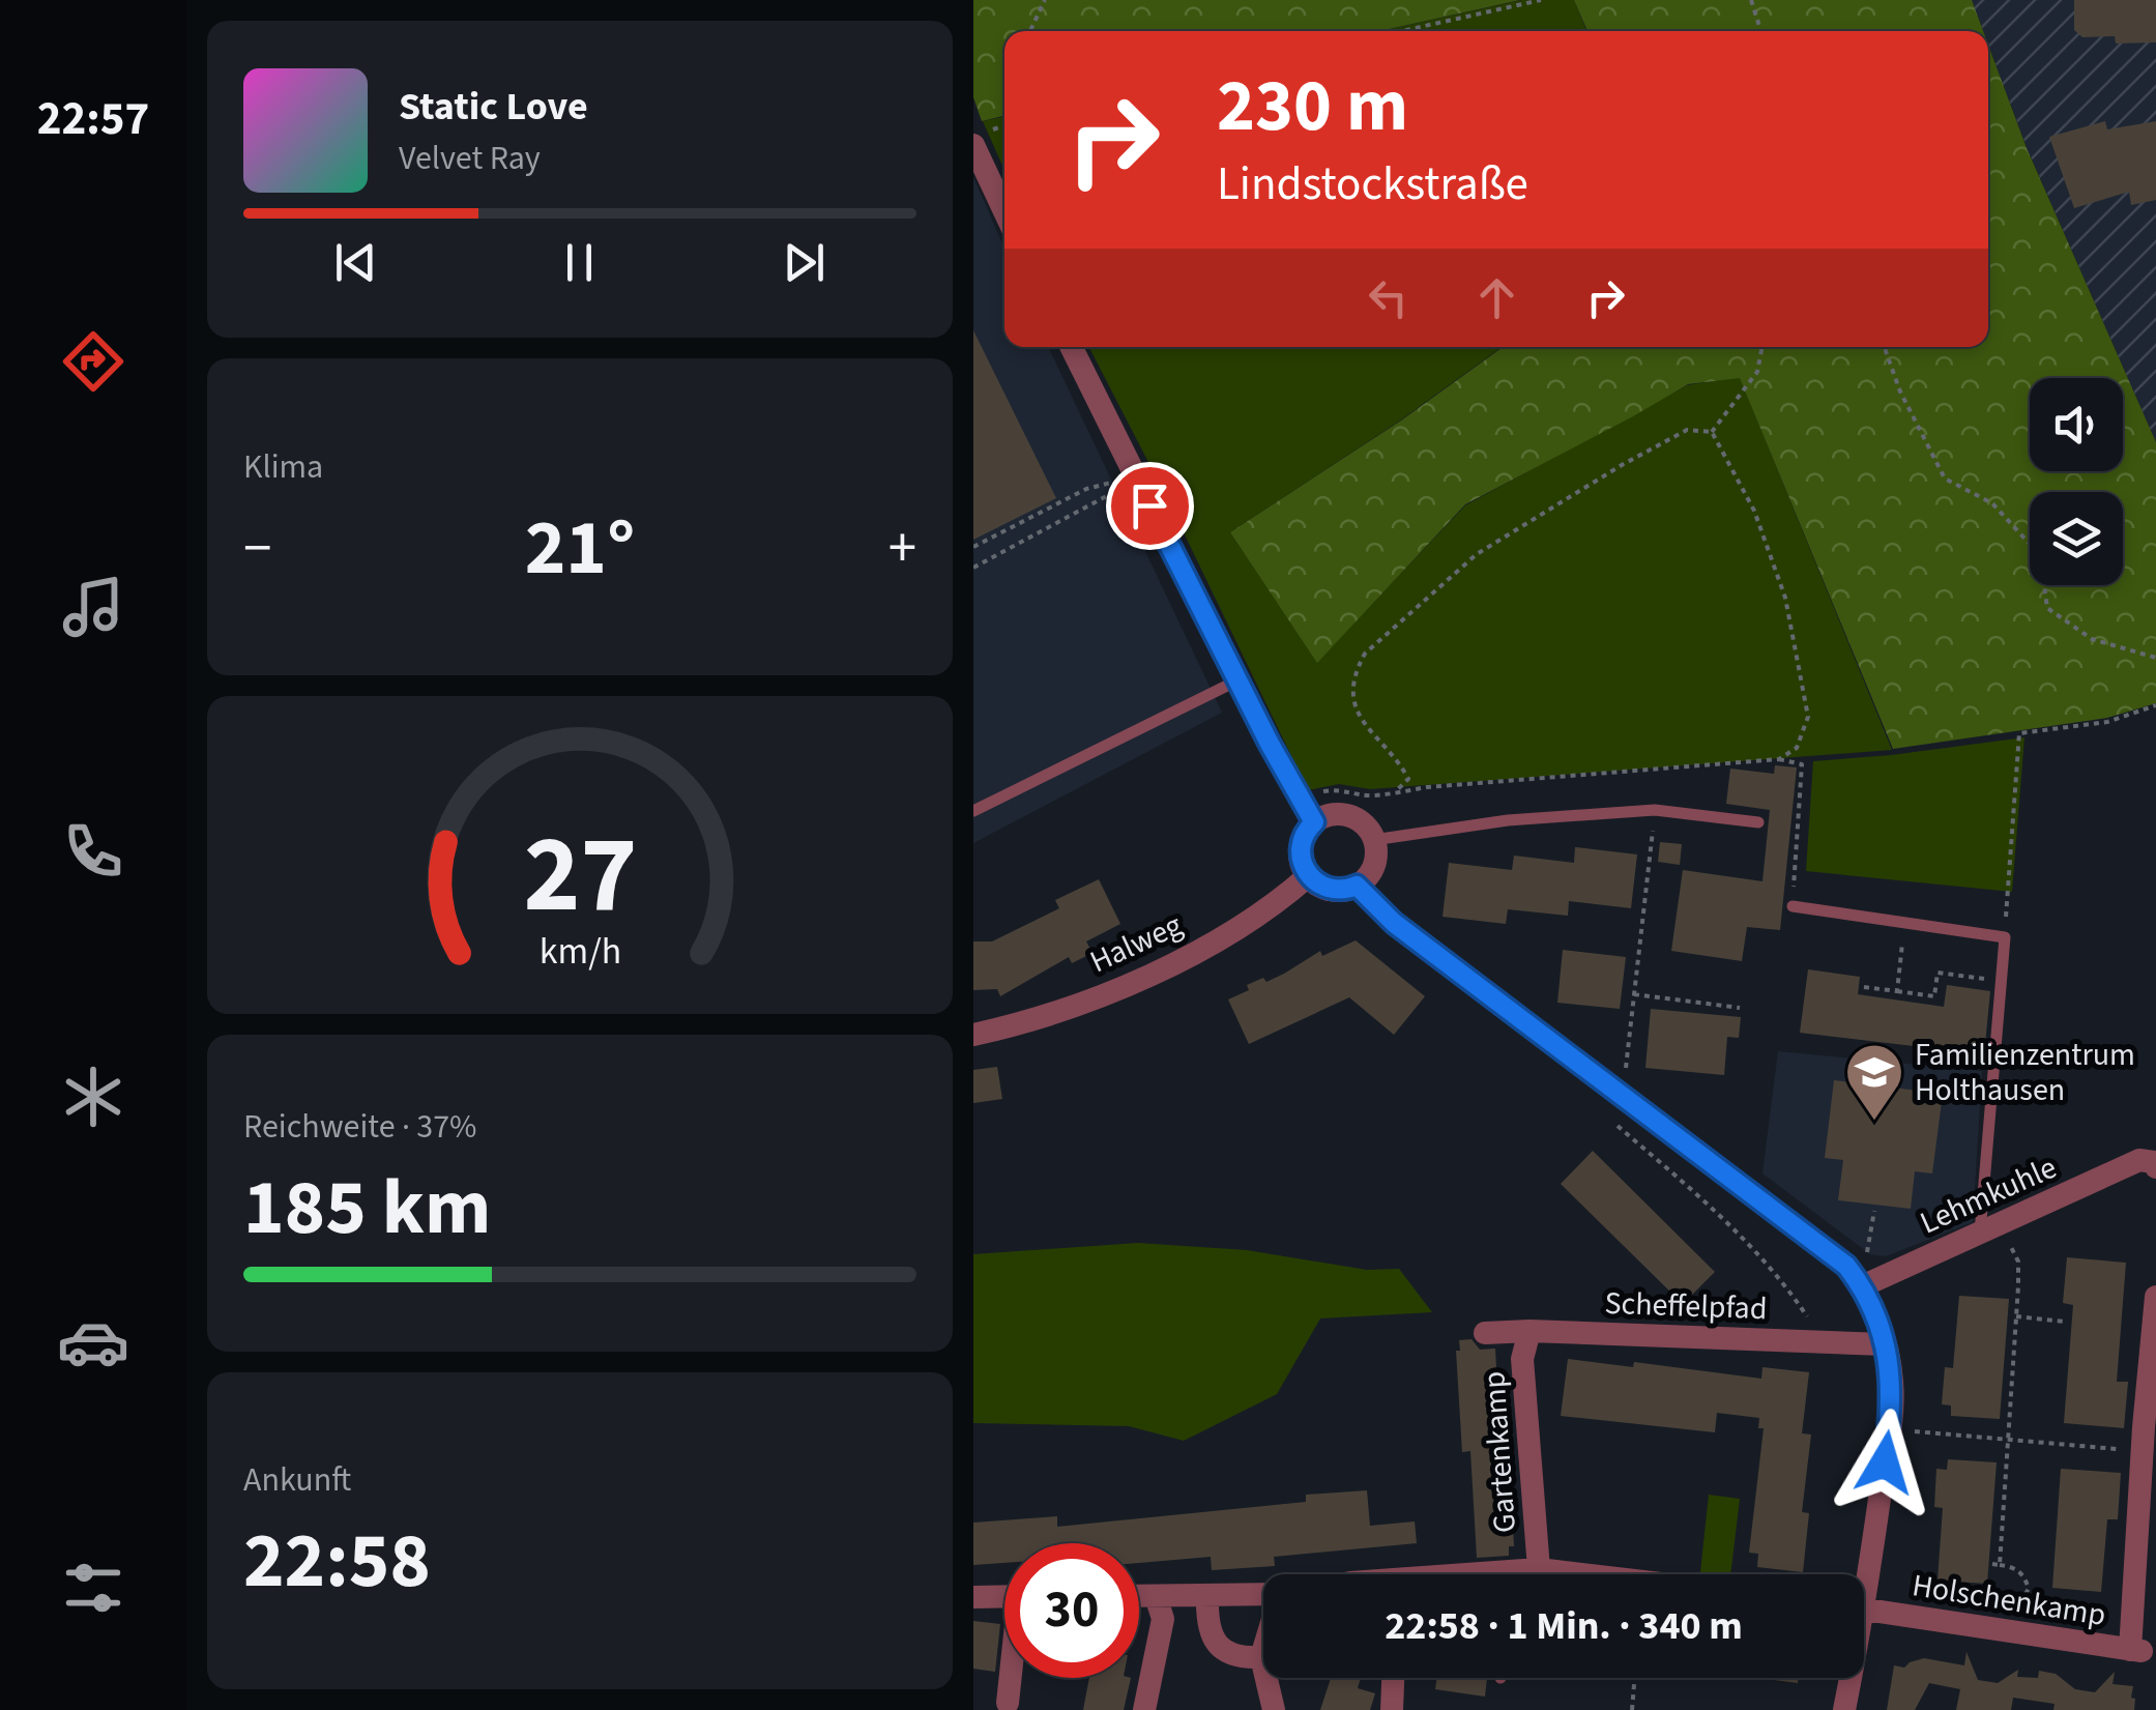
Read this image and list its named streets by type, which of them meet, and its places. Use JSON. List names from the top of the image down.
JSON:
{
  "streets": {
    "street": [
      "Halweg",
      "Lehmkuhle",
      "Scheffelpfad",
      "Gartenkamp",
      "Holschenkamp"
    ]
  },
  "crossings": [
    ["Scheffelpfad", "Gartenkamp"]
  ],
  "places": {
    "school or university": ["Familienzentrum Holthausen"]
  },
  "page": {
    "tabs": "22:57",
    "turn": ["230 m", "Lindstockstraße"],
    "song": ["Static Love", "Velvet Ray"],
    "tile": [
      "Klima",
      ["Reichweite · 37%", "185 km"],
      ["Ankunft", "22:58"]
    ],
    "heat": ["−", "21°", "+"],
    "limit": "30",
    "trip": "22:58 · 1 Min. · 340 m",
    "gauge": ["27", "km/h"]
  }
}
